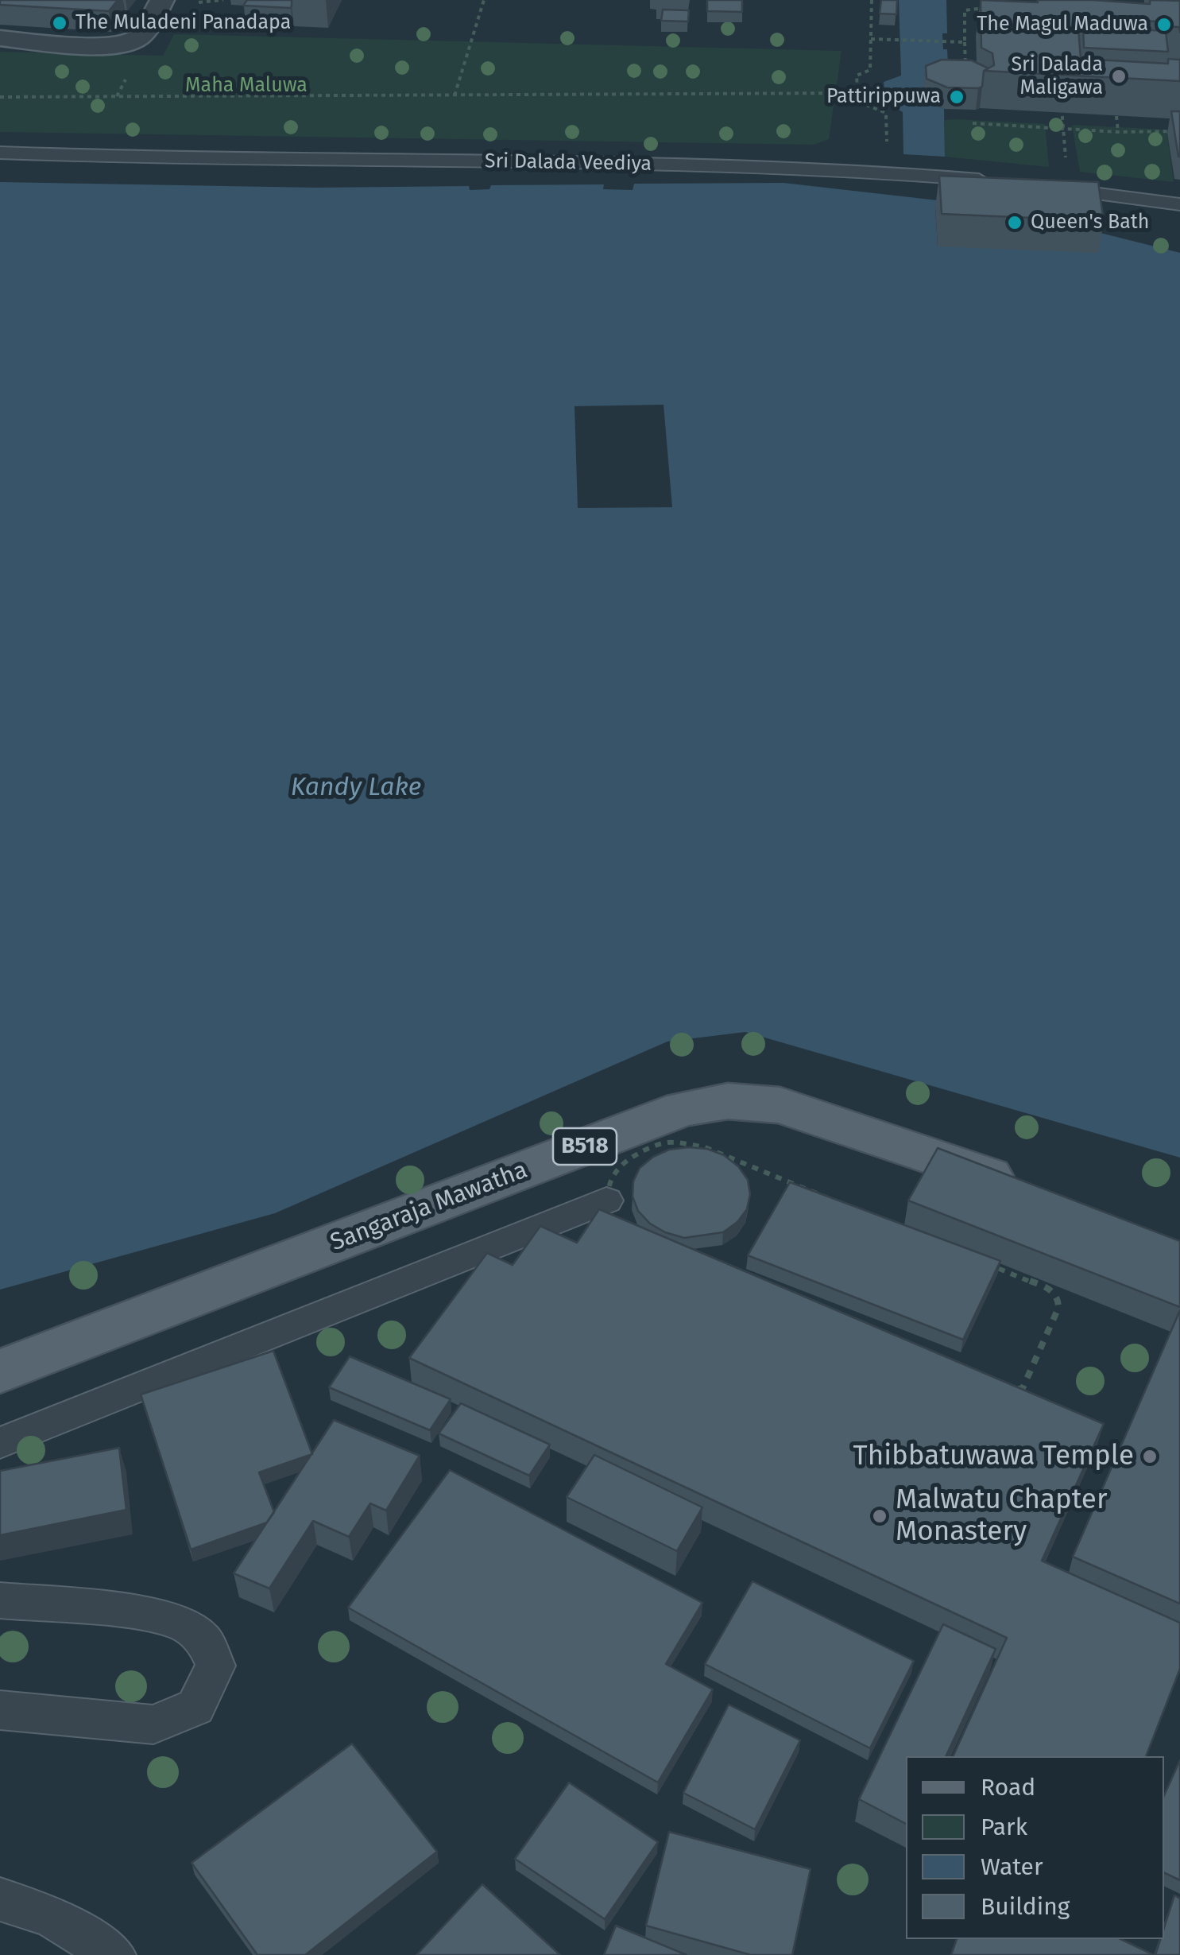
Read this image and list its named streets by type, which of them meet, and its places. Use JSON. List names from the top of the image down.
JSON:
{
  "streets": {
    "main road": ["B518", "Sangaraja Mawatha"],
    "lane": ["Sri Dalada Veediya"]
  },
  "water": ["Kandy Lake"],
  "parks": ["Maha Maluwa"],
  "places": [
    "The Muladeni Panadapa",
    "The Magul Maduwa",
    "Sri Dalada Maligawa",
    "Pattirippuwa",
    "Queen's Bath",
    "Thibbatuwawa Temple",
    "Malwatu Chapter Monastery"
  ],
  "legend": [
    "Road",
    "Park",
    "Water",
    "Building"
  ]
}
